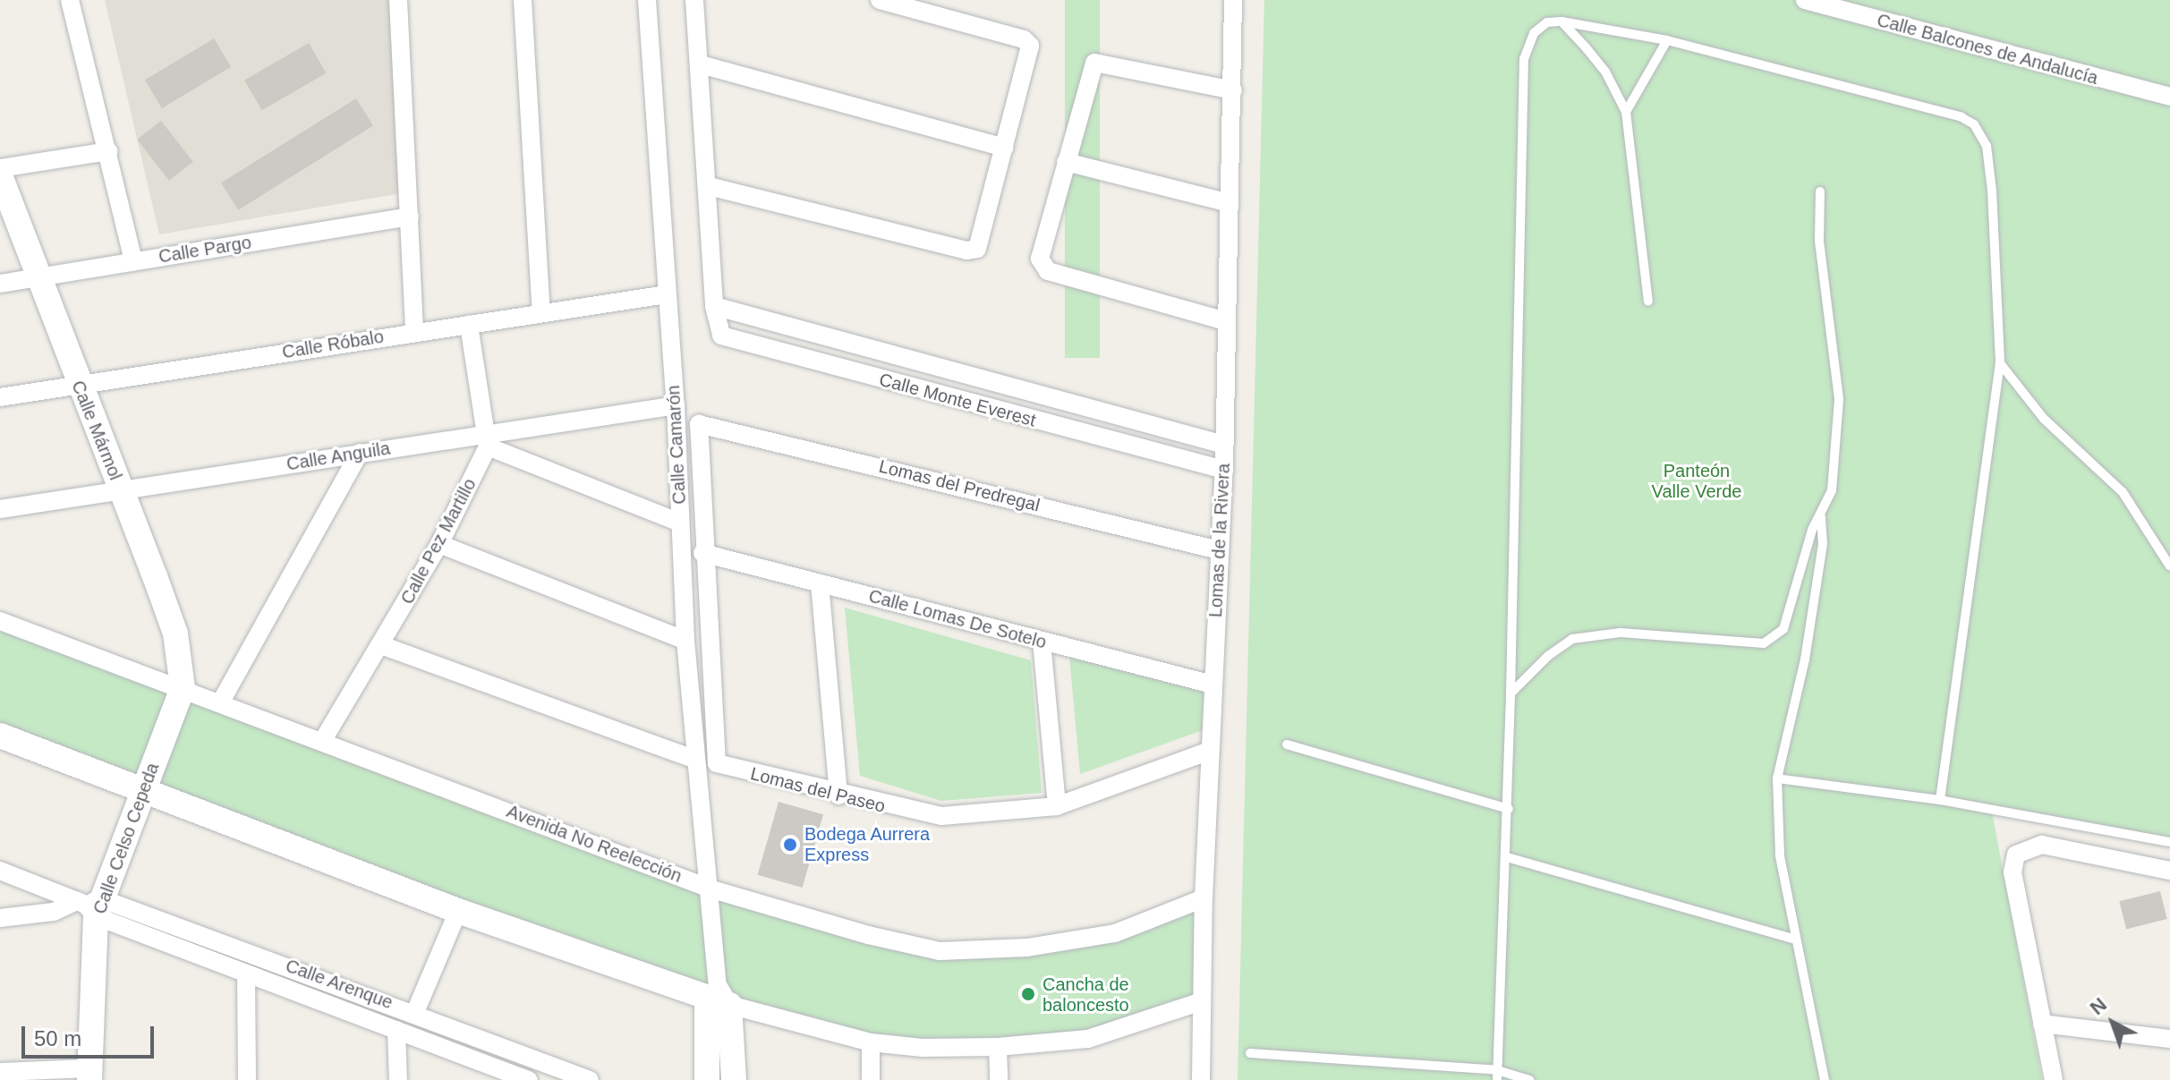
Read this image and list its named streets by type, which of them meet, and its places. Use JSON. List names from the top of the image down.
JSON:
{
  "streets": {
    "street": [
      "Calle Balcones de Andalucía",
      "Calle Pargo",
      "Calle Róbalo",
      "Calle Monte Everest",
      "Calle Mármol",
      "Calle Camarón",
      "Calle Anguila",
      "Lomas del Predregal",
      "Lomas de la Rivera",
      "Calle Pez Martillo",
      "Calle Lomas De Sotelo",
      "Lomas del Paseo",
      "Calle Celso Cepeda",
      "Avenida No Reelección",
      "Calle Arenque"
    ]
  },
  "crossings": [
    ["Calle Pargo", "Calle Mármol"],
    ["Calle Róbalo", "Calle Mármol"],
    ["Calle Róbalo", "Calle Camarón"],
    ["Calle Monte Everest", "Lomas de la Rivera"],
    ["Calle Mármol", "Calle Anguila"],
    ["Calle Mármol", "Calle Celso Cepeda"],
    ["Calle Mármol", "Avenida No Reelección"],
    ["Calle Camarón", "Calle Anguila"],
    ["Calle Camarón", "Avenida No Reelección"],
    ["Calle Anguila", "Calle Pez Martillo"],
    ["Lomas del Predregal", "Lomas de la Rivera"],
    ["Lomas del Predregal", "Calle Lomas De Sotelo"],
    ["Lomas del Predregal", "Lomas del Paseo"],
    ["Lomas de la Rivera", "Calle Lomas De Sotelo"],
    ["Lomas de la Rivera", "Lomas del Paseo"],
    ["Lomas de la Rivera", "Avenida No Reelección"],
    ["Calle Pez Martillo", "Avenida No Reelección"],
    ["Calle Lomas De Sotelo", "Lomas del Paseo"],
    ["Calle Celso Cepeda", "Avenida No Reelección"],
    ["Calle Celso Cepeda", "Calle Arenque"]
  ],
  "parks": ["Panteón Valle Verde"],
  "places": ["Bodega Aurrera Express", "Cancha de baloncesto"],
  "scale_bar": "50 m",
  "north": "top left"
}
